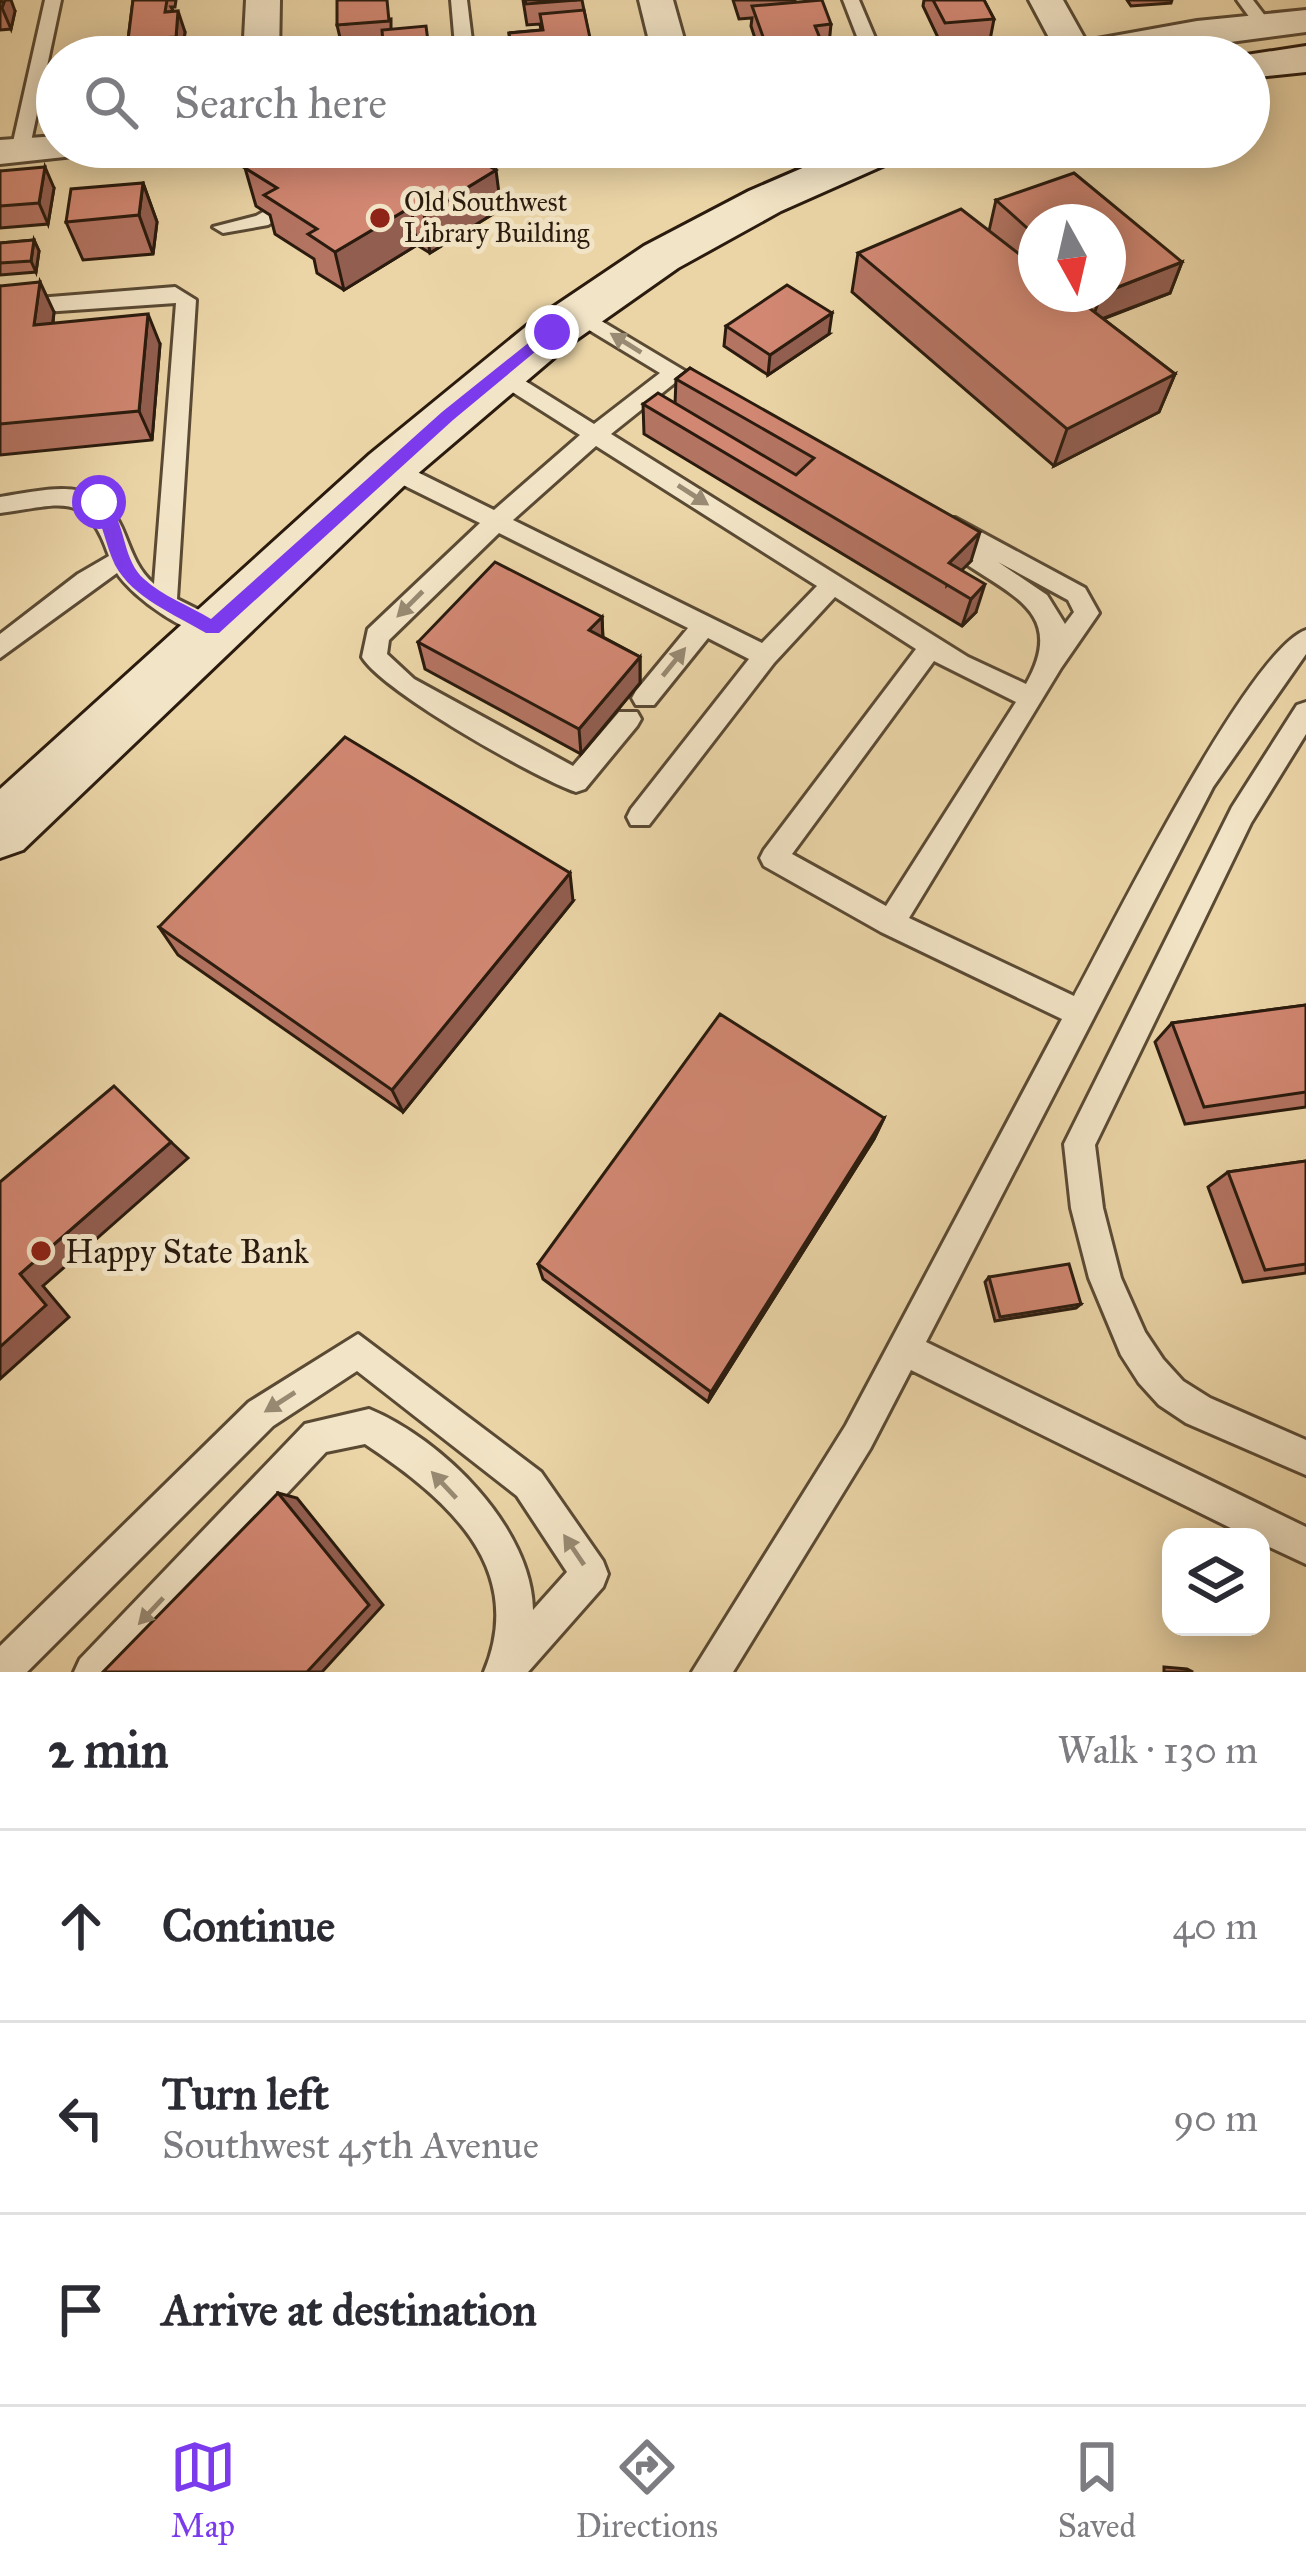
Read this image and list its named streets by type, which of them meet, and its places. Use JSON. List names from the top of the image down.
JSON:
{
  "places": ["Old Southwest Library Building", "Happy State Bank"],
  "north": "bottom",
  "page": {
    "search": "Search here",
    "heading": ["2 min", "Walk · 130 m"],
    "list": [
      ["Continue", "40 m"],
      ["Turn left", "Southwest 45th Avenue", "90 m"],
      "Arrive at destination"
    ],
    "nav": ["Map", "Directions", "Saved"]
  }
}
